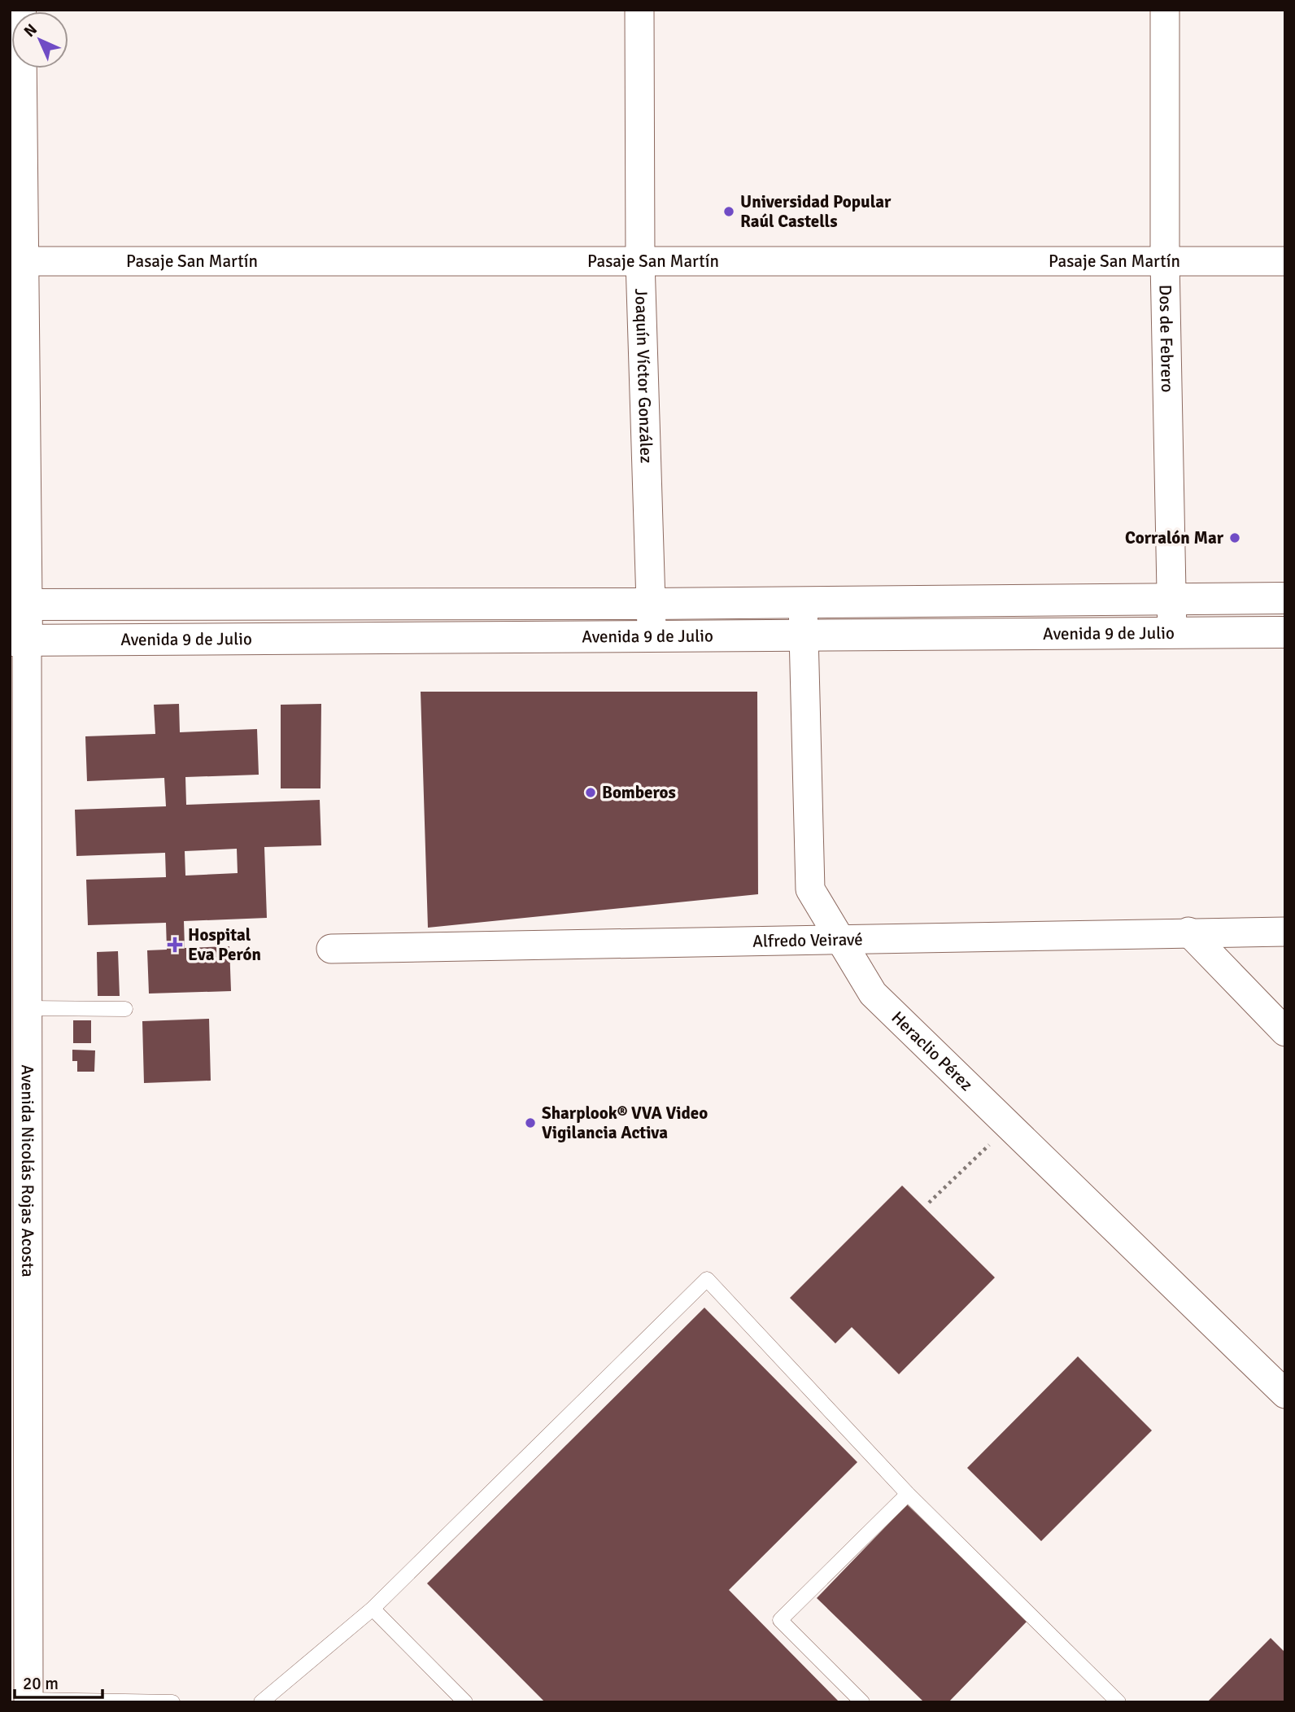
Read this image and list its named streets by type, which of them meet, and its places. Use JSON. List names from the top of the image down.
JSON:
{
  "streets": {
    "main road": ["Avenida 9 de Julio"],
    "street": [
      "Pasaje San Martín",
      "Dos de Febrero",
      "Joaquín Víctor González",
      "Alfredo Veiravé",
      "Heraclio Pérez",
      "Avenida Nicolás Rojas Acosta"
    ]
  },
  "crossings": [
    ["Pasaje San Martín", "Dos de Febrero"],
    ["Pasaje San Martín", "Joaquín Víctor González"],
    ["Dos de Febrero", "Avenida 9 de Julio"],
    ["Joaquín Víctor González", "Avenida 9 de Julio"],
    ["Avenida 9 de Julio", "Heraclio Pérez"],
    ["Avenida 9 de Julio", "Avenida Nicolás Rojas Acosta"],
    ["Alfredo Veiravé", "Heraclio Pérez"]
  ],
  "places": {
    "other": [
      "Universidad Popular Raúl Castells",
      "Corralón Mar",
      "Bomberos",
      "Sharplook® VVA Video Vigilancia Activa"
    ],
    "health": ["Hospital Eva Perón"]
  },
  "scale_bar": "20 m",
  "north": "top left"
}
